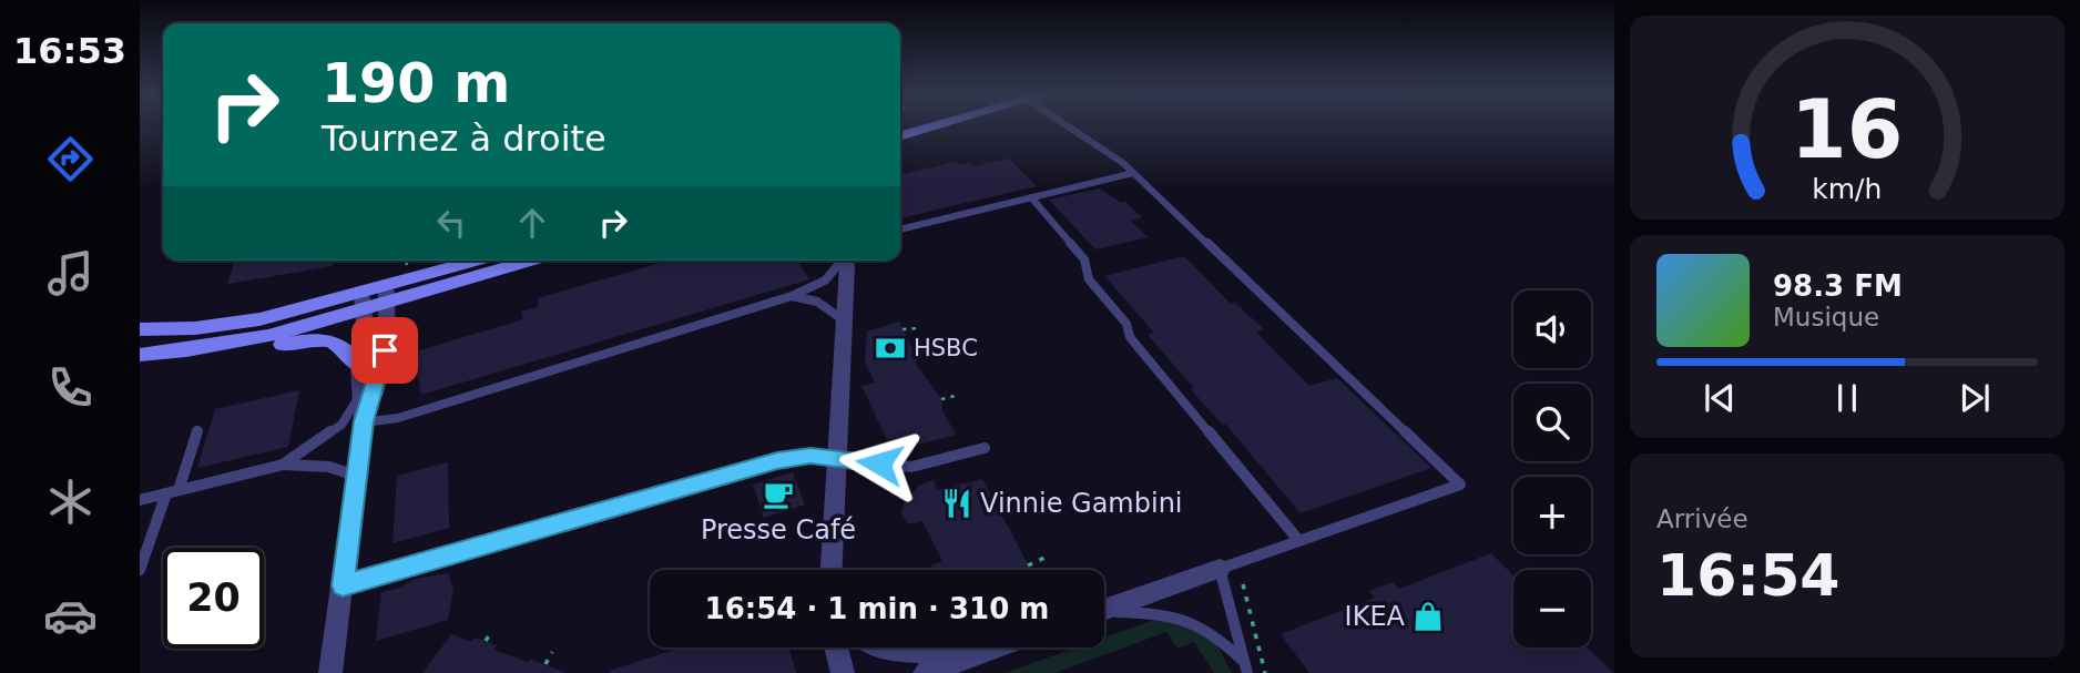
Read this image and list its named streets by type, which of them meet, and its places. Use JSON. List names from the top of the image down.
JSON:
{
  "places": {
    "bank": ["HSBC"],
    "cafe": ["Presse Café"],
    "restaurant": ["Vinnie Gambini"],
    "shop": ["IKEA"]
  },
  "page": {
    "tabs": "16:53",
    "turn": ["190 m", "Tournez à droite"],
    "song": ["98.3 FM", "Musique"],
    "map_buttons": ["+", "−"],
    "tile": ["Arrivée", "16:54"],
    "limit": "20",
    "trip": "16:54 · 1 min · 310 m",
    "gauge": ["16", "km/h"]
  }
}
